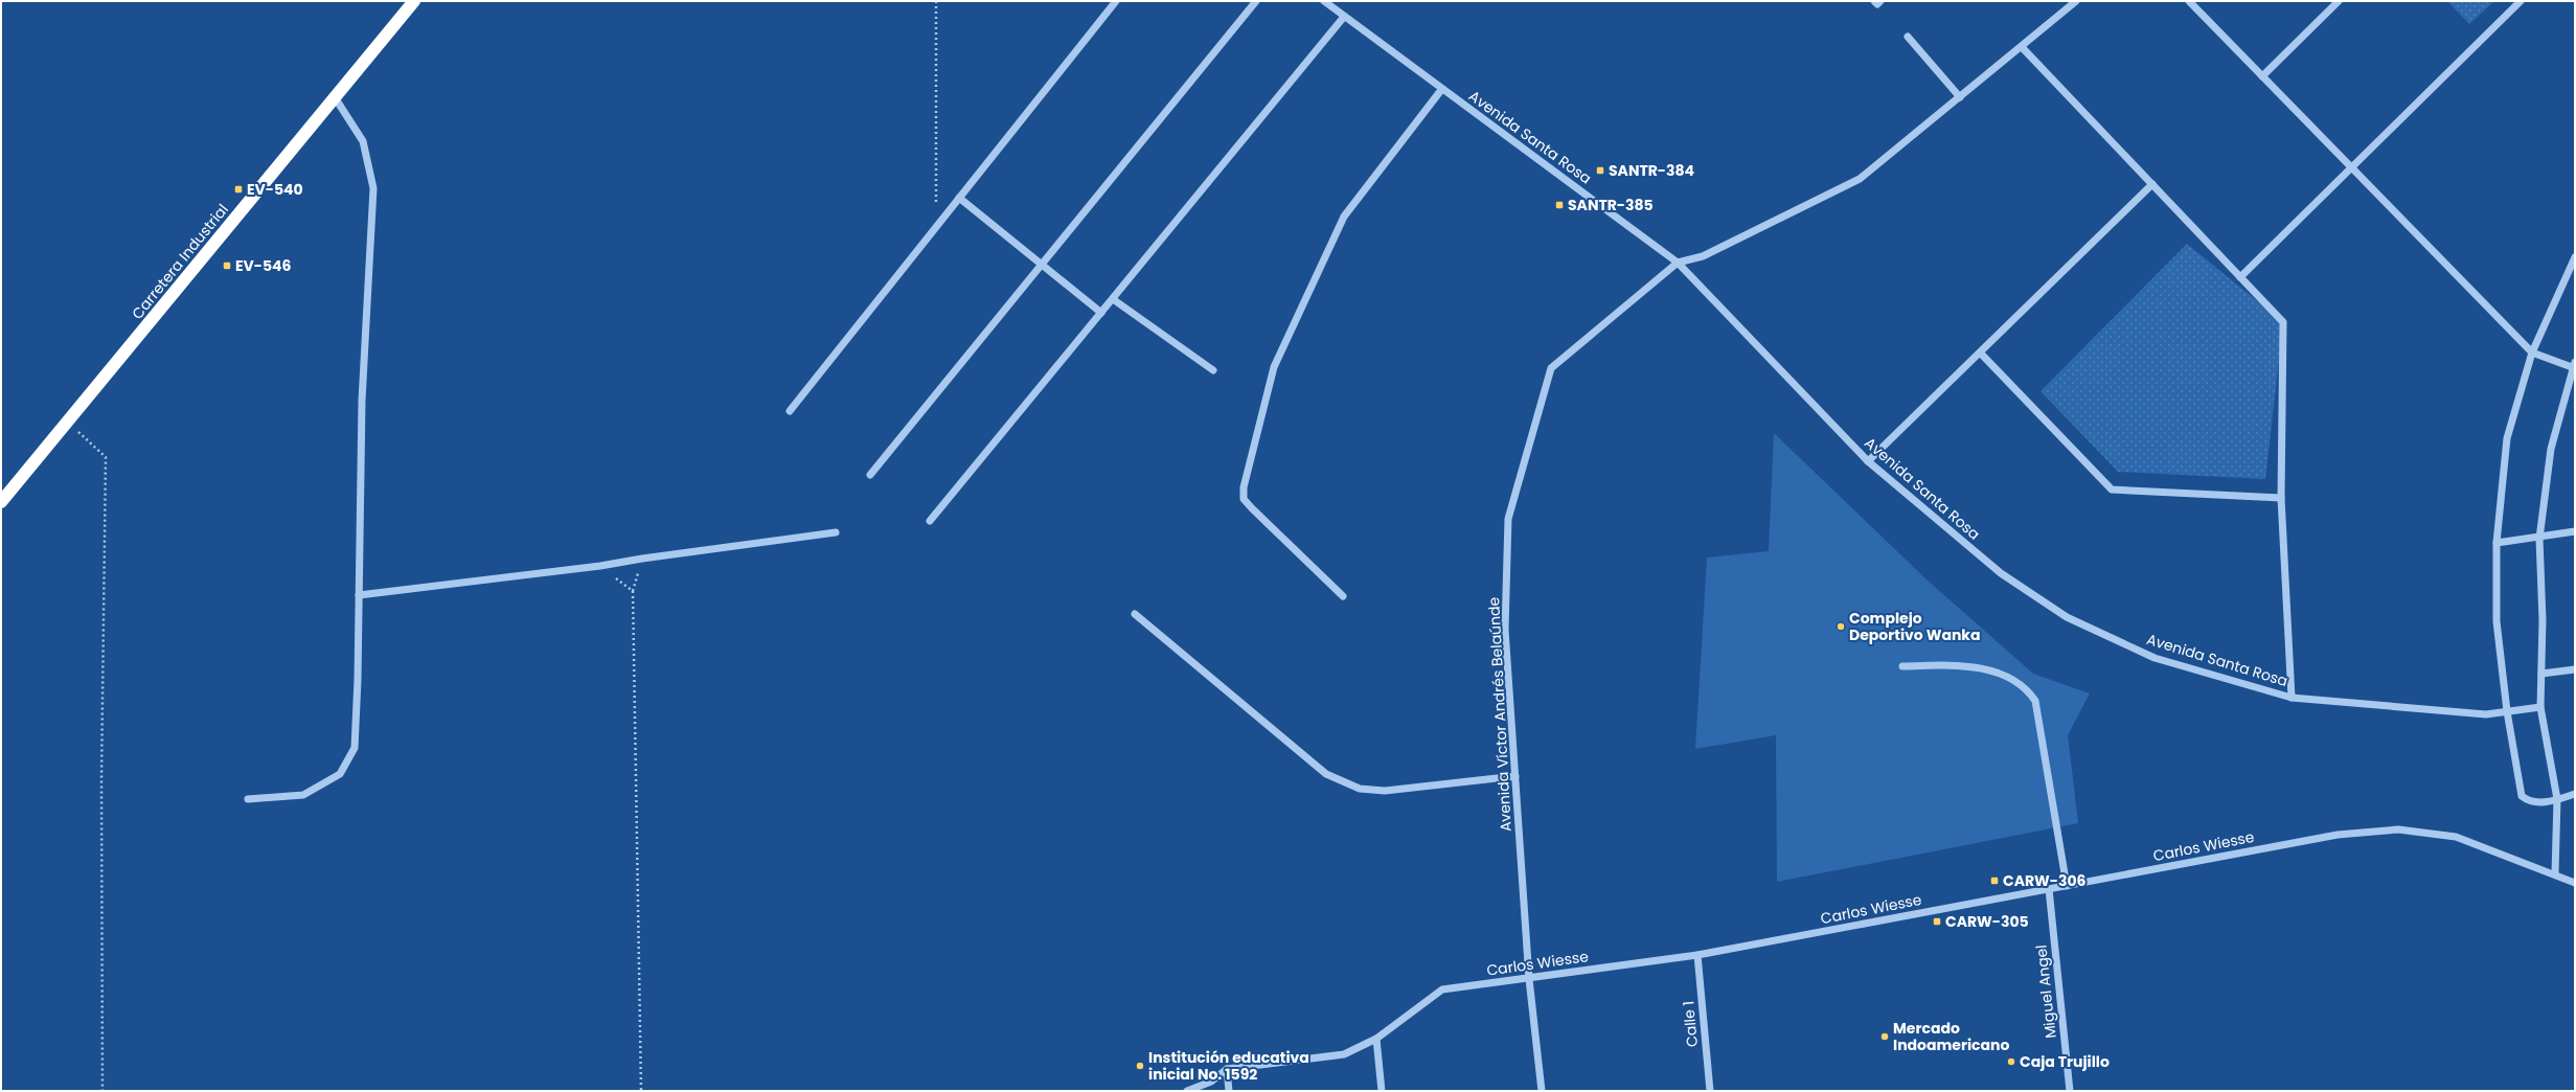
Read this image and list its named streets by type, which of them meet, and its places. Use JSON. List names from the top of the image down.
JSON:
{
  "streets": {
    "highway": ["Carretera Industrial"],
    "street": [
      "Avenida Santa Rosa",
      "Avenida Víctor Andrés Belaúnde",
      "Carlos Wiesse",
      "Miguel Angel",
      "Calle 1"
    ]
  },
  "crossings": [
    ["Avenida Santa Rosa", "Avenida Víctor Andrés Belaúnde"],
    ["Avenida Víctor Andrés Belaúnde", "Carlos Wiesse"],
    ["Carlos Wiesse", "Miguel Angel"],
    ["Carlos Wiesse", "Calle 1"]
  ],
  "places": {
    "transit": [
      "SANTR-384",
      "EV-540",
      "SANTR-385",
      "EV-546",
      "CARW-306",
      "CARW-305"
    ],
    "other": [
      "Complejo Deportivo Wanka",
      "Mercado Indoamericano",
      "Caja Trujillo",
      "Institución educativa inicial No. 1592"
    ]
  }
}
